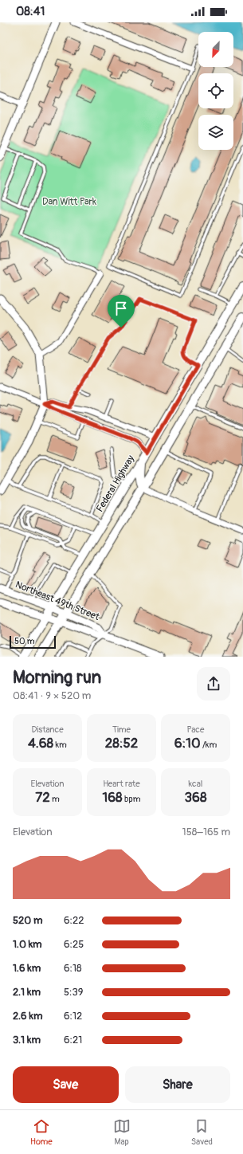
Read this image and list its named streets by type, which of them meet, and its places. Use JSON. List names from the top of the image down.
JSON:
{
  "streets": {
    "main road": ["Federal Highway"],
    "street": ["Northeast 49th Street"]
  },
  "crossings": [
    ["Federal Highway", "Northeast 49th Street"]
  ],
  "parks": ["Dan Witt Park"],
  "scale_bar": "50 m",
  "north": "bottom left",
  "page": {
    "status": "08:41",
    "scale": "50 m",
    "heading": ["Morning run", "08:41 · 9 × 520 m"],
    "stats": [
      ["Distance", "4.68 km"],
      ["Time", "28:52"],
      ["Pace", "6:10 /km"],
      ["Elevation", "72 m"],
      ["Heart rate", "168 bpm"],
      ["kcal", "368"]
    ],
    "chart": ["Elevation", "158–165 m"],
    "list": [
      {
        "name": "520 m",
        "note": "6:22"
      },
      {
        "name": "1.0 km",
        "note": "6:25"
      },
      {
        "name": "1.6 km",
        "note": "6:18"
      },
      {
        "name": "2.1 km",
        "note": "5:39"
      },
      {
        "name": "2.6 km",
        "note": "6:12"
      },
      {
        "name": "3.1 km",
        "note": "6:21"
      }
    ],
    "buttons": ["Save", "Share"],
    "tabs": ["Home", "Map", "Saved"]
  }
}
